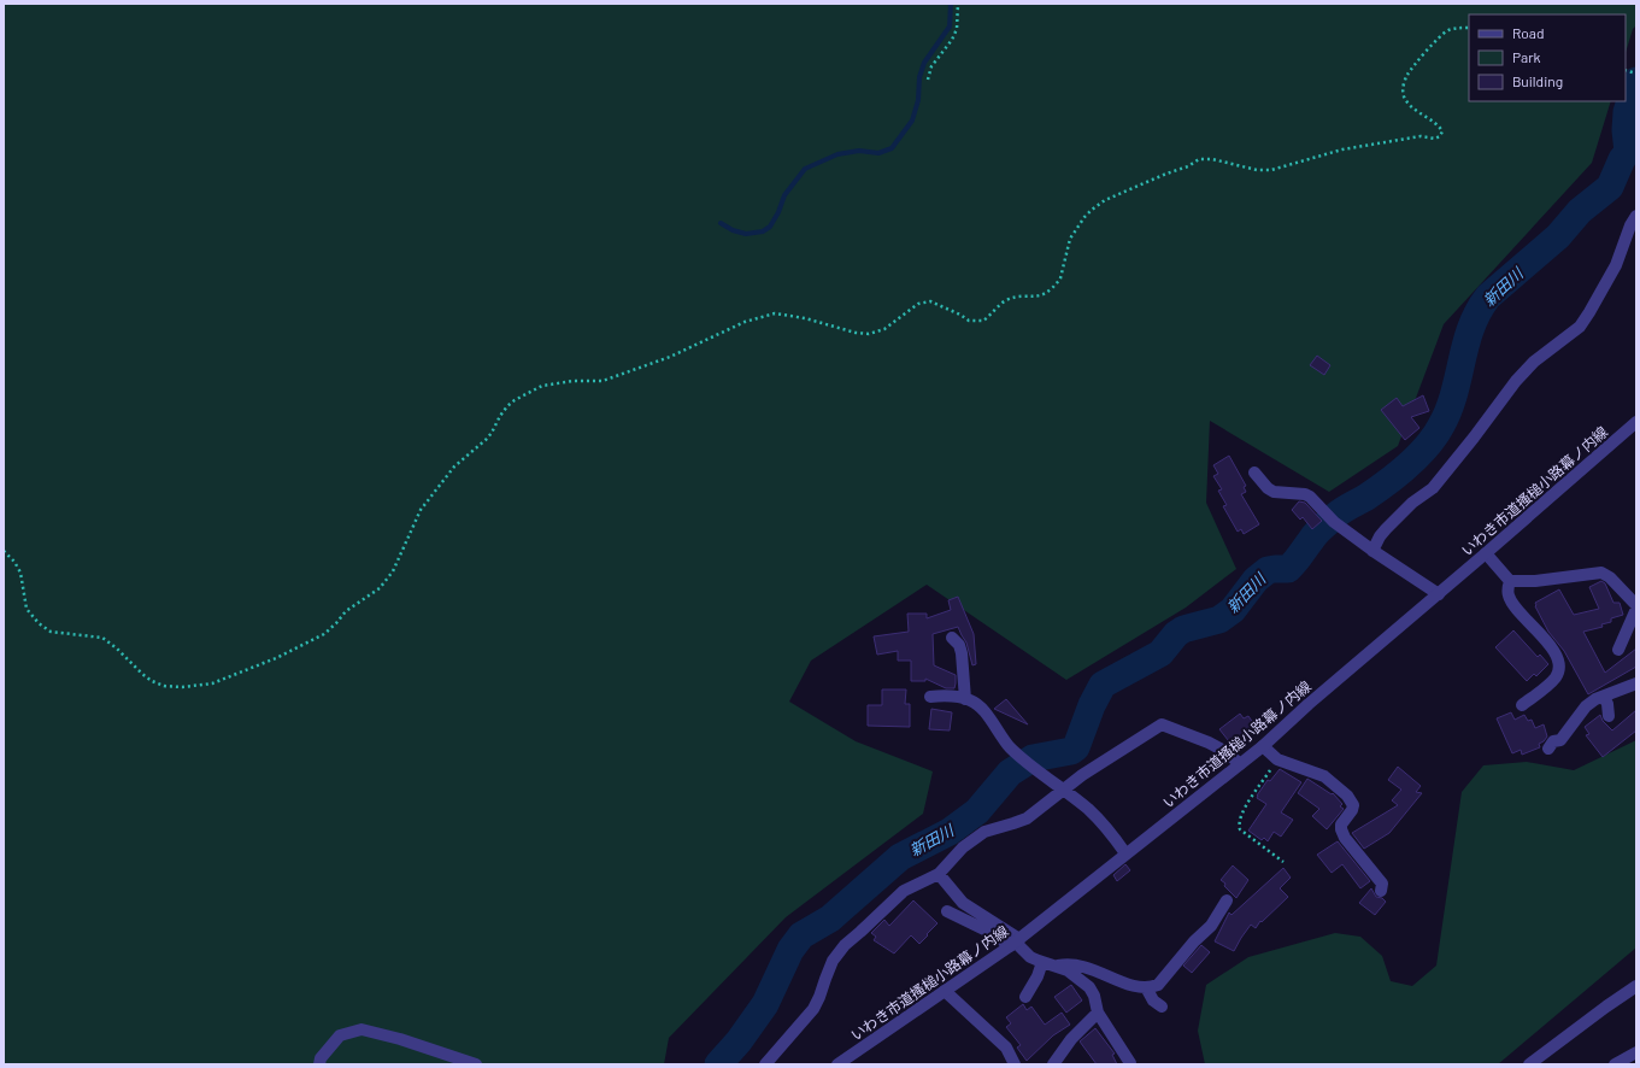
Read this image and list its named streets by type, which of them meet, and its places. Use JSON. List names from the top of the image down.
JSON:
{
  "streets": {
    "street": ["いわき市道搔槌小路幕ノ内線"]
  },
  "water": ["新田川"],
  "legend": ["Road", "Park", "Building"]
}
